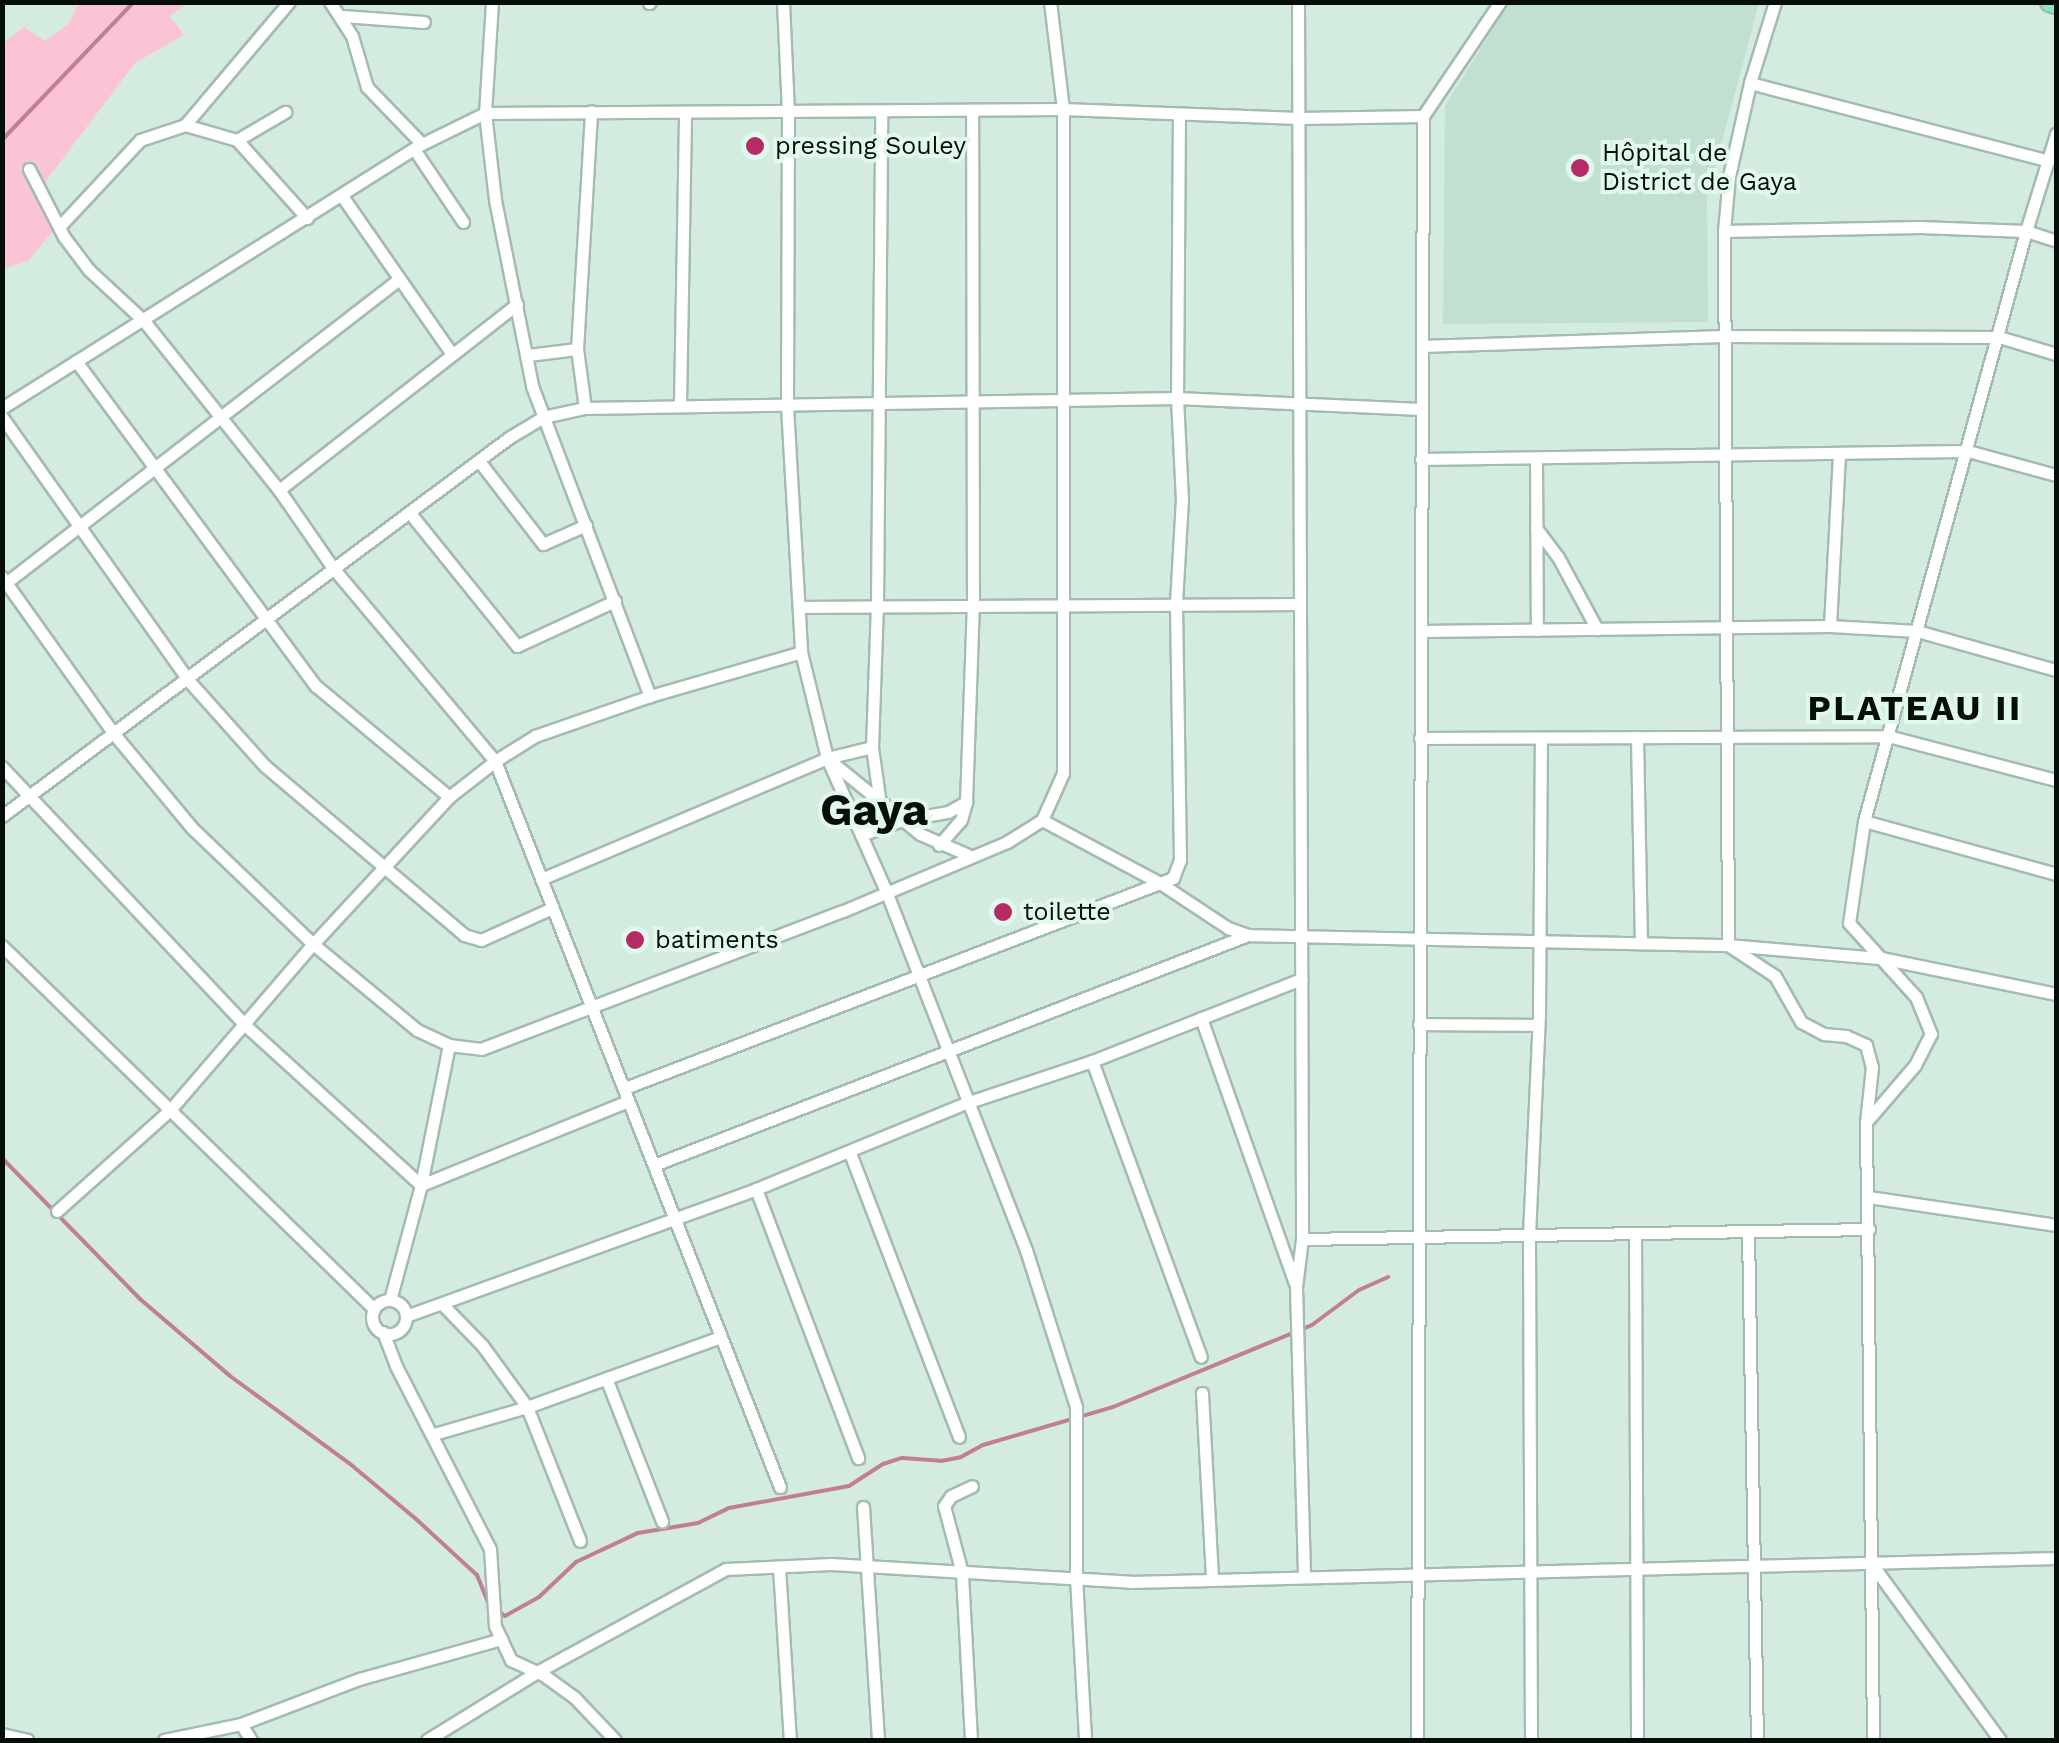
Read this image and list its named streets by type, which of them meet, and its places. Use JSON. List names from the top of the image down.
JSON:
{
  "districts": ["PLATEAU II", "Gaya"],
  "places": [
    "pressing Souley",
    "Hôpital de District de Gaya",
    "toilette",
    "batiments"
  ]
}
